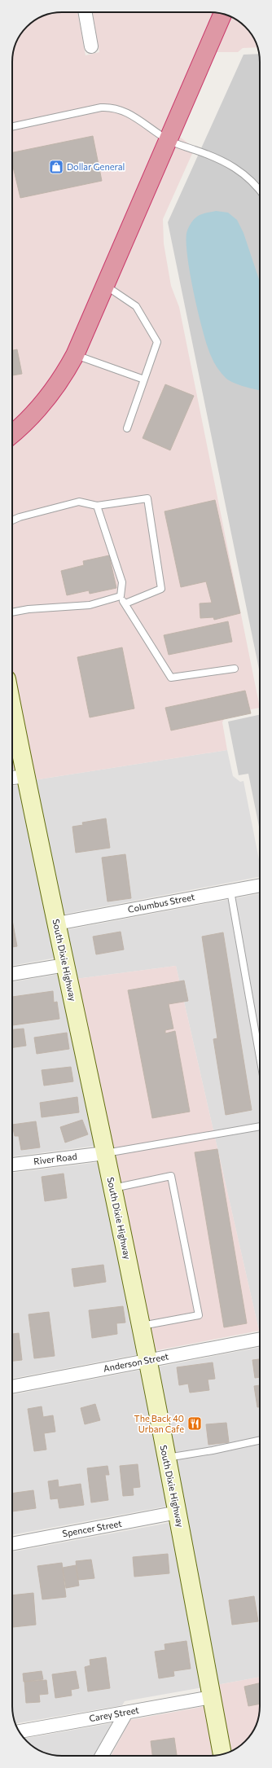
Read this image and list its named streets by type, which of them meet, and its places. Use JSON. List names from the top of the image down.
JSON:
{
  "streets": {
    "main road": ["South Dixie Highway"],
    "street": [
      "Columbus Street",
      "River Road",
      "Anderson Street",
      "Spencer Street",
      "Carey Street"
    ]
  },
  "crossings": [
    ["Columbus Street", "South Dixie Highway"],
    ["South Dixie Highway", "River Road"],
    ["South Dixie Highway", "Anderson Street"],
    ["South Dixie Highway", "Spencer Street"],
    ["South Dixie Highway", "Carey Street"]
  ],
  "places": {
    "shop": ["Dollar General"],
    "restaurant": ["The Back 40 Urban Cafe"]
  }
}
